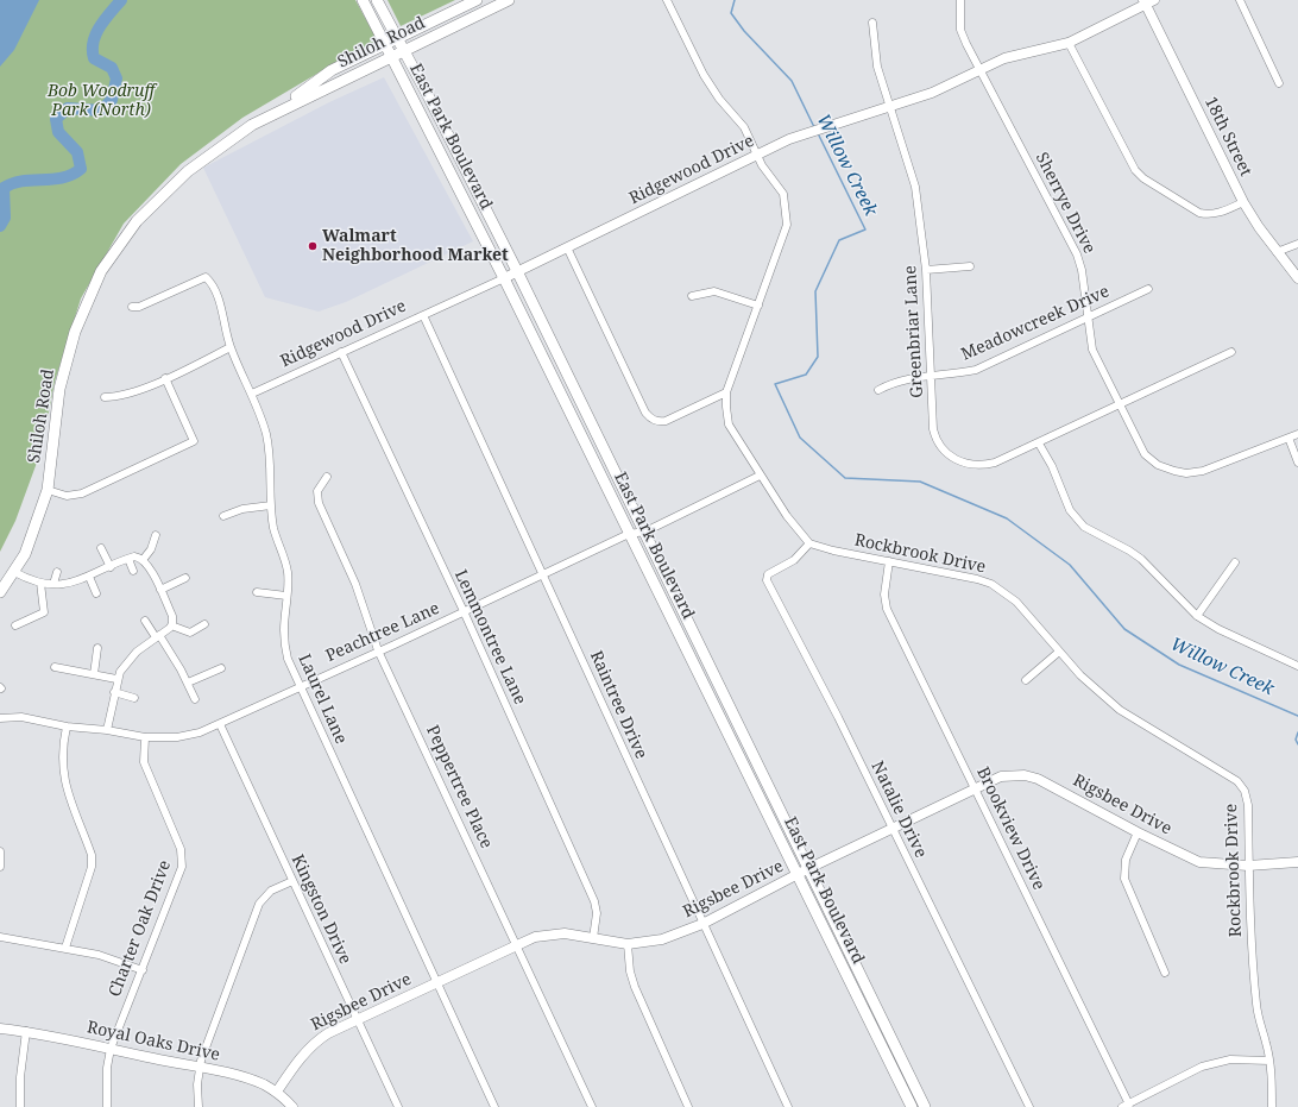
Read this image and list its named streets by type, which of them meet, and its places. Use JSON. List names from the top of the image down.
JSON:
{
  "streets": {
    "main road": ["Shiloh Road", "East Park Boulevard"],
    "street": [
      "18th Street",
      "Ridgewood Drive",
      "Sherrye Drive",
      "Meadowcreek Drive",
      "Greenbriar Lane",
      "Rockbrook Drive",
      "Peachtree Lane",
      "Lemmontree Lane",
      "Laurel Lane",
      "Raintree Drive",
      "Peppertree Place",
      "Rigsbee Drive",
      "Natalie Drive",
      "Brookview Drive",
      "Kingston Drive",
      "Charter Oak Drive",
      "Royal Oaks Drive"
    ]
  },
  "crossings": [
    ["Shiloh Road", "East Park Boulevard"],
    ["East Park Boulevard", "Ridgewood Drive"],
    ["East Park Boulevard", "Peachtree Lane"],
    ["East Park Boulevard", "Rigsbee Drive"],
    ["18th Street", "Ridgewood Drive"],
    ["Ridgewood Drive", "Sherrye Drive"],
    ["Ridgewood Drive", "Greenbriar Lane"],
    ["Ridgewood Drive", "Lemmontree Lane"],
    ["Ridgewood Drive", "Laurel Lane"],
    ["Ridgewood Drive", "Raintree Drive"],
    ["Sherrye Drive", "Meadowcreek Drive"],
    ["Sherrye Drive", "Greenbriar Lane"],
    ["Meadowcreek Drive", "Greenbriar Lane"],
    ["Rockbrook Drive", "Rigsbee Drive"],
    ["Rockbrook Drive", "Natalie Drive"],
    ["Rockbrook Drive", "Brookview Drive"],
    ["Peachtree Lane", "Lemmontree Lane"],
    ["Peachtree Lane", "Laurel Lane"],
    ["Peachtree Lane", "Raintree Drive"],
    ["Peachtree Lane", "Peppertree Place"],
    ["Peachtree Lane", "Kingston Drive"],
    ["Peachtree Lane", "Charter Oak Drive"],
    ["Lemmontree Lane", "Rigsbee Drive"],
    ["Laurel Lane", "Rigsbee Drive"],
    ["Raintree Drive", "Rigsbee Drive"],
    ["Peppertree Place", "Rigsbee Drive"],
    ["Rigsbee Drive", "Natalie Drive"],
    ["Rigsbee Drive", "Brookview Drive"],
    ["Rigsbee Drive", "Kingston Drive"],
    ["Rigsbee Drive", "Royal Oaks Drive"],
    ["Charter Oak Drive", "Royal Oaks Drive"]
  ],
  "water": ["Willow Creek"],
  "parks": ["Bob Woodruff Park (North)"],
  "places": ["Walmart Neighborhood Market"]
}
